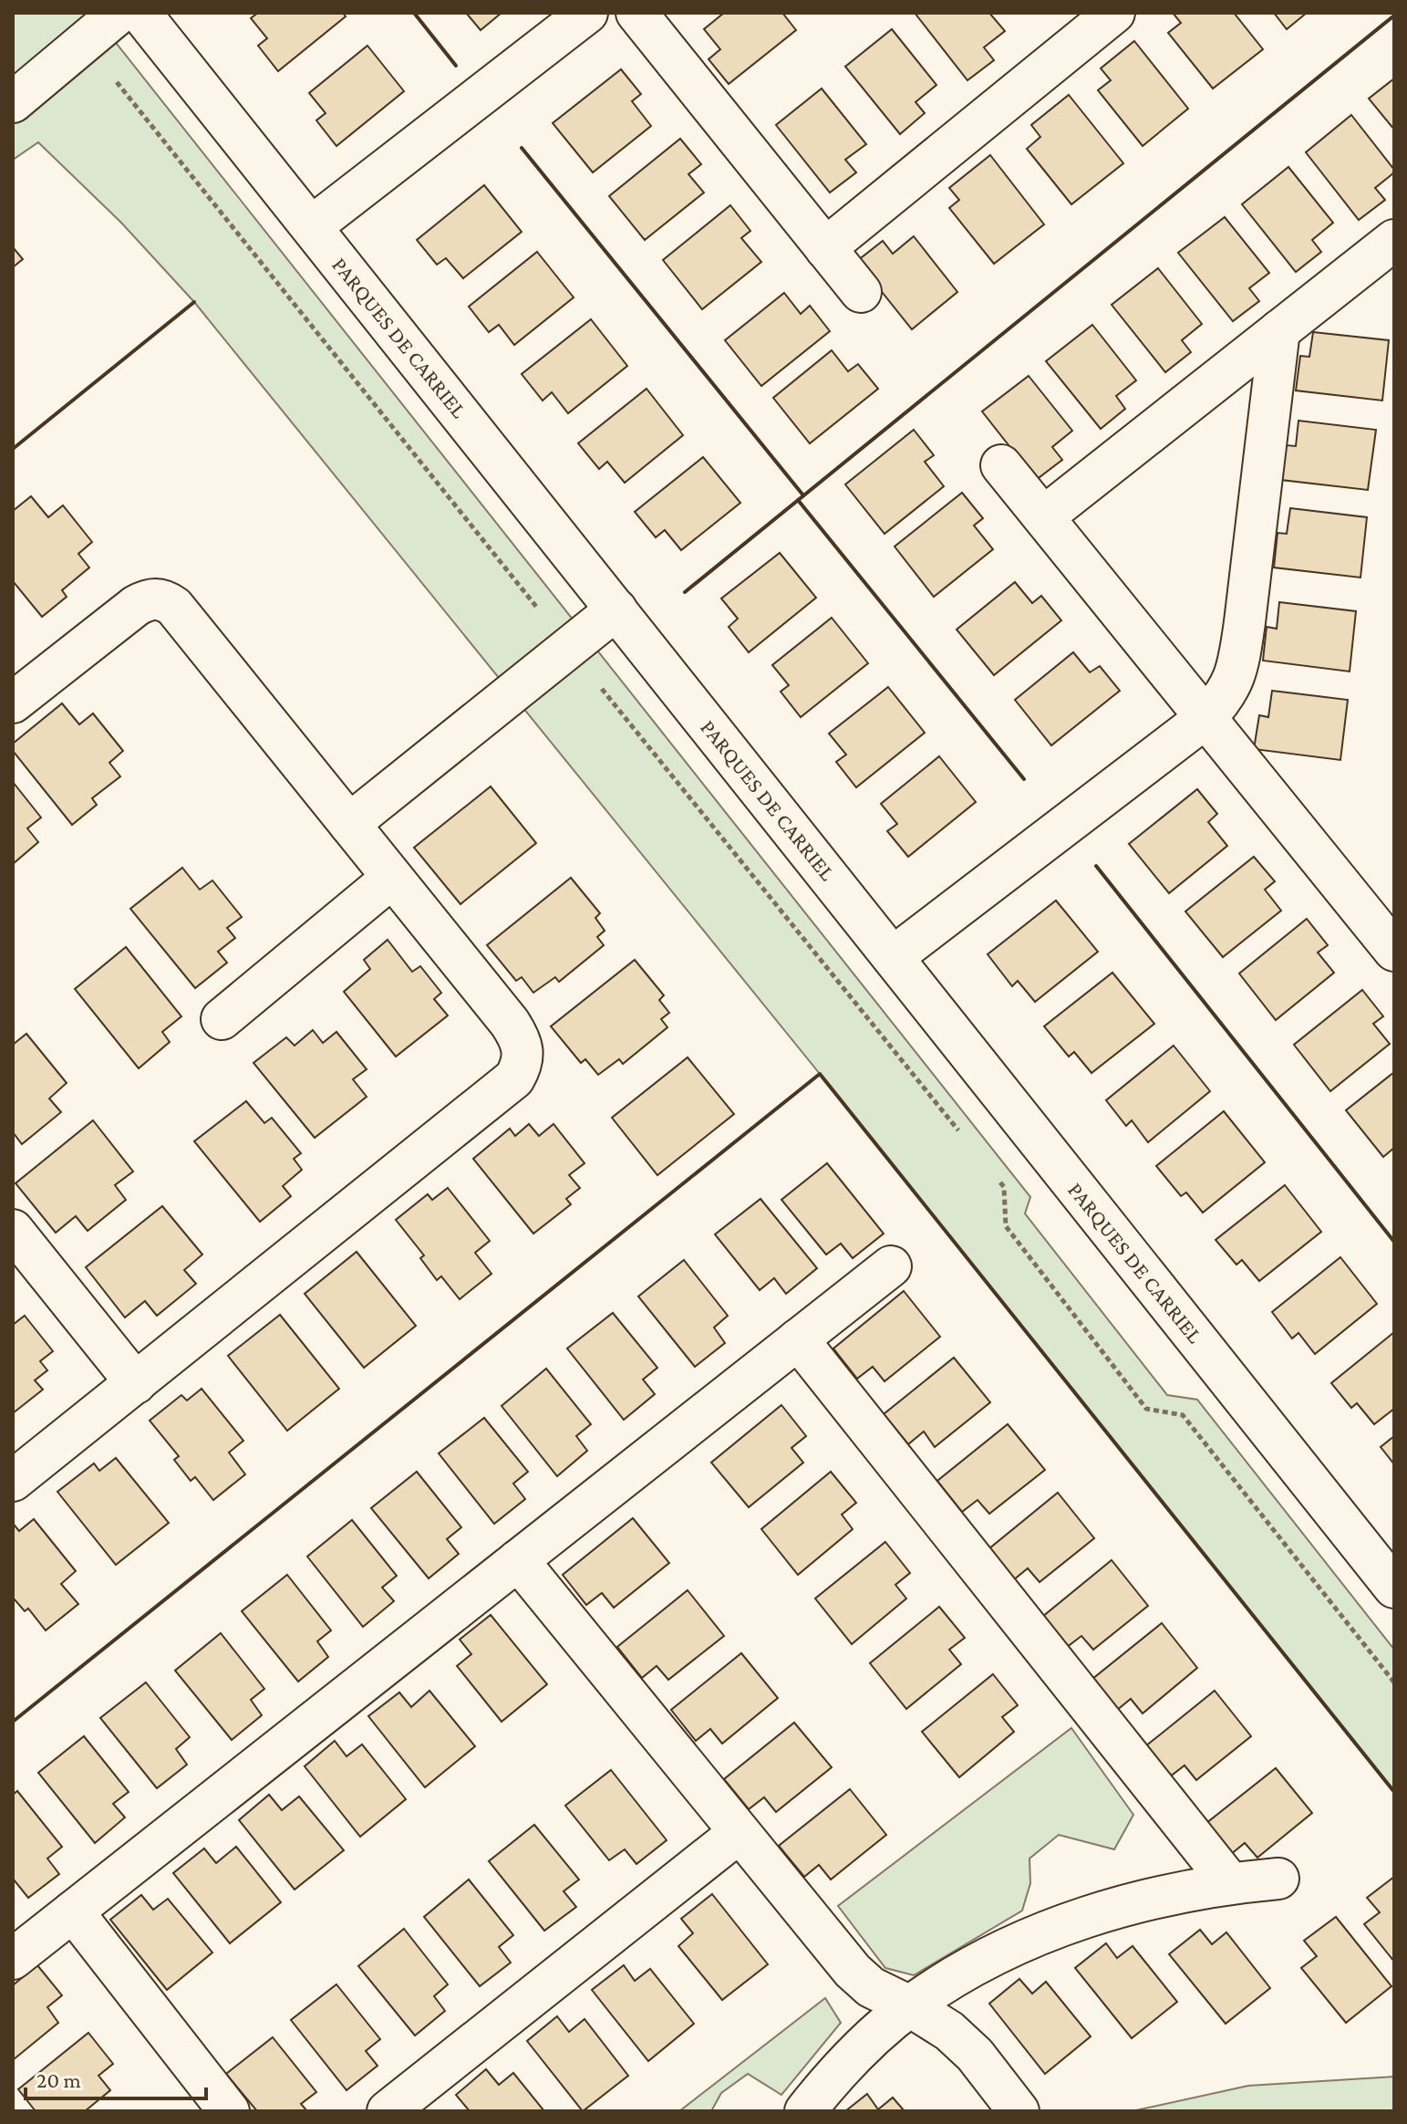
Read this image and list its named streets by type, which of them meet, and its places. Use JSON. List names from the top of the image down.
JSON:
{
  "streets": {
    "street": ["PARQUES DE CARRIEL"]
  },
  "scale_bar": "20 m"
}
